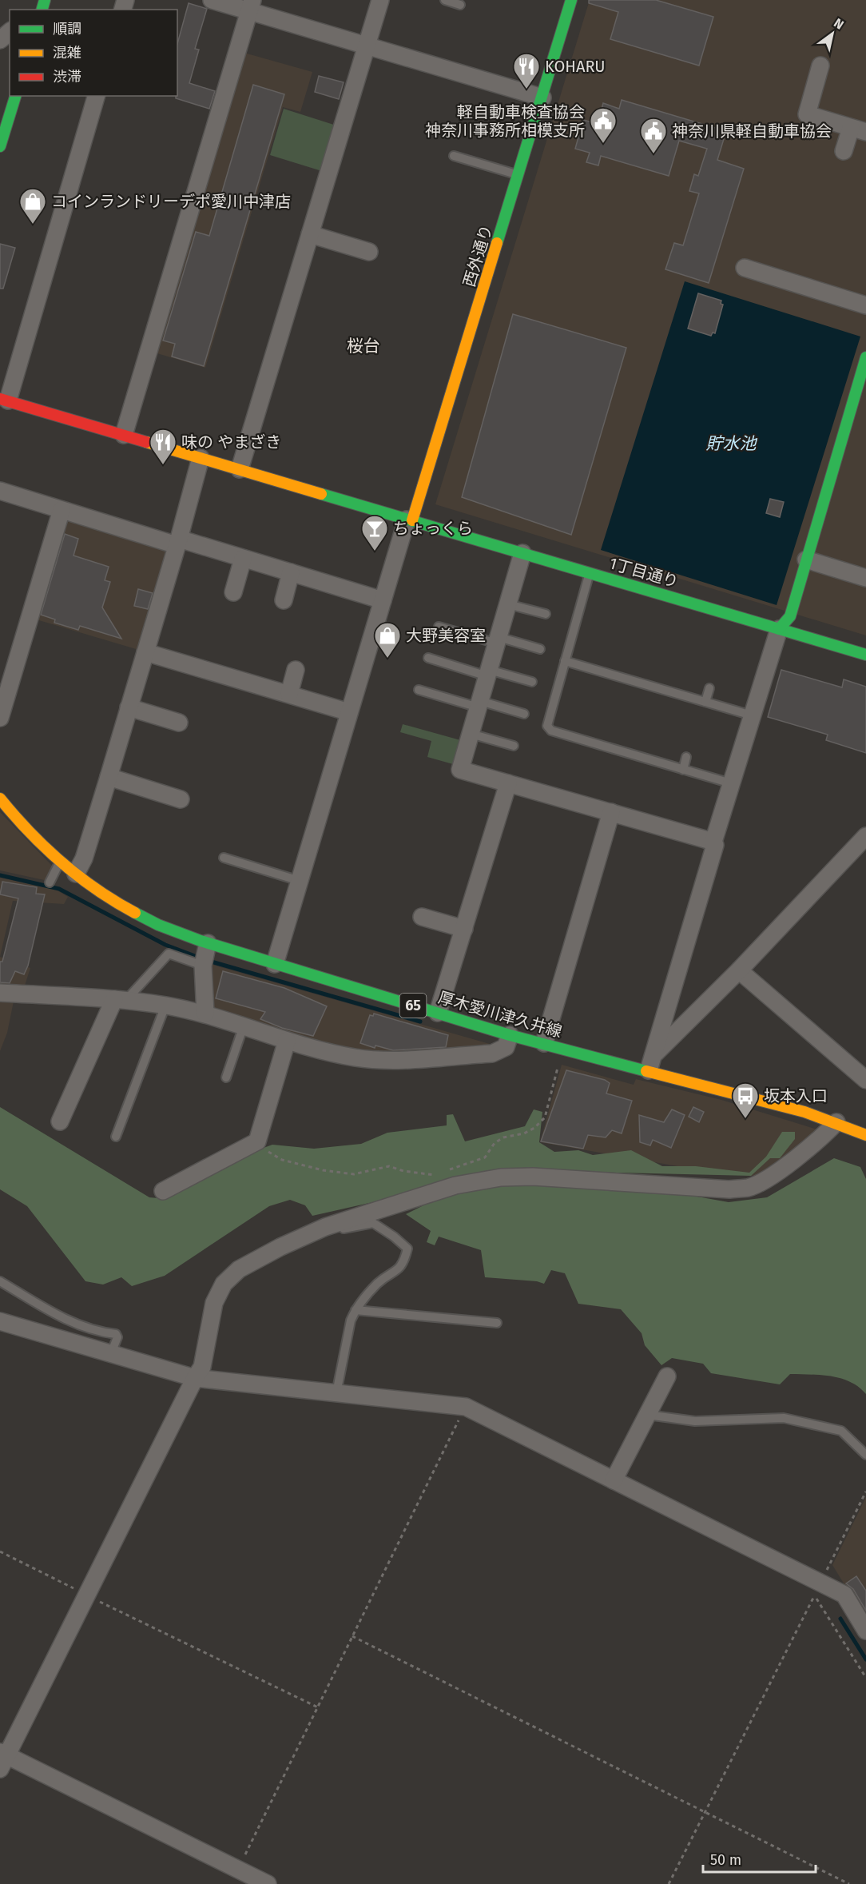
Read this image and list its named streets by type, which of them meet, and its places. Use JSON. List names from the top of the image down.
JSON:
{
  "streets": {
    "street": [
      "西外通り",
      "1丁目通り",
      "65",
      "厚木愛川津久井線"
    ]
  },
  "crossings": [
    ["西外通り", "1丁目通り"]
  ],
  "districts": ["桜台"],
  "water": ["貯水池"],
  "places": {
    "restaurant": ["KOHARU", "味の やまざき"],
    "public building": ["軽自動車検査協会 神奈川事務所相模支所", "神奈川県軽自動車協会"],
    "shop": ["コインランドリーデポ愛川中津店", "大野美容室"],
    "bar": ["ちょっくら"],
    "bus stop": ["坂本入口"]
  },
  "legend": ["順調", "混雑", "渋滞"],
  "scale_bar": "50 m",
  "north": "top right"
}
